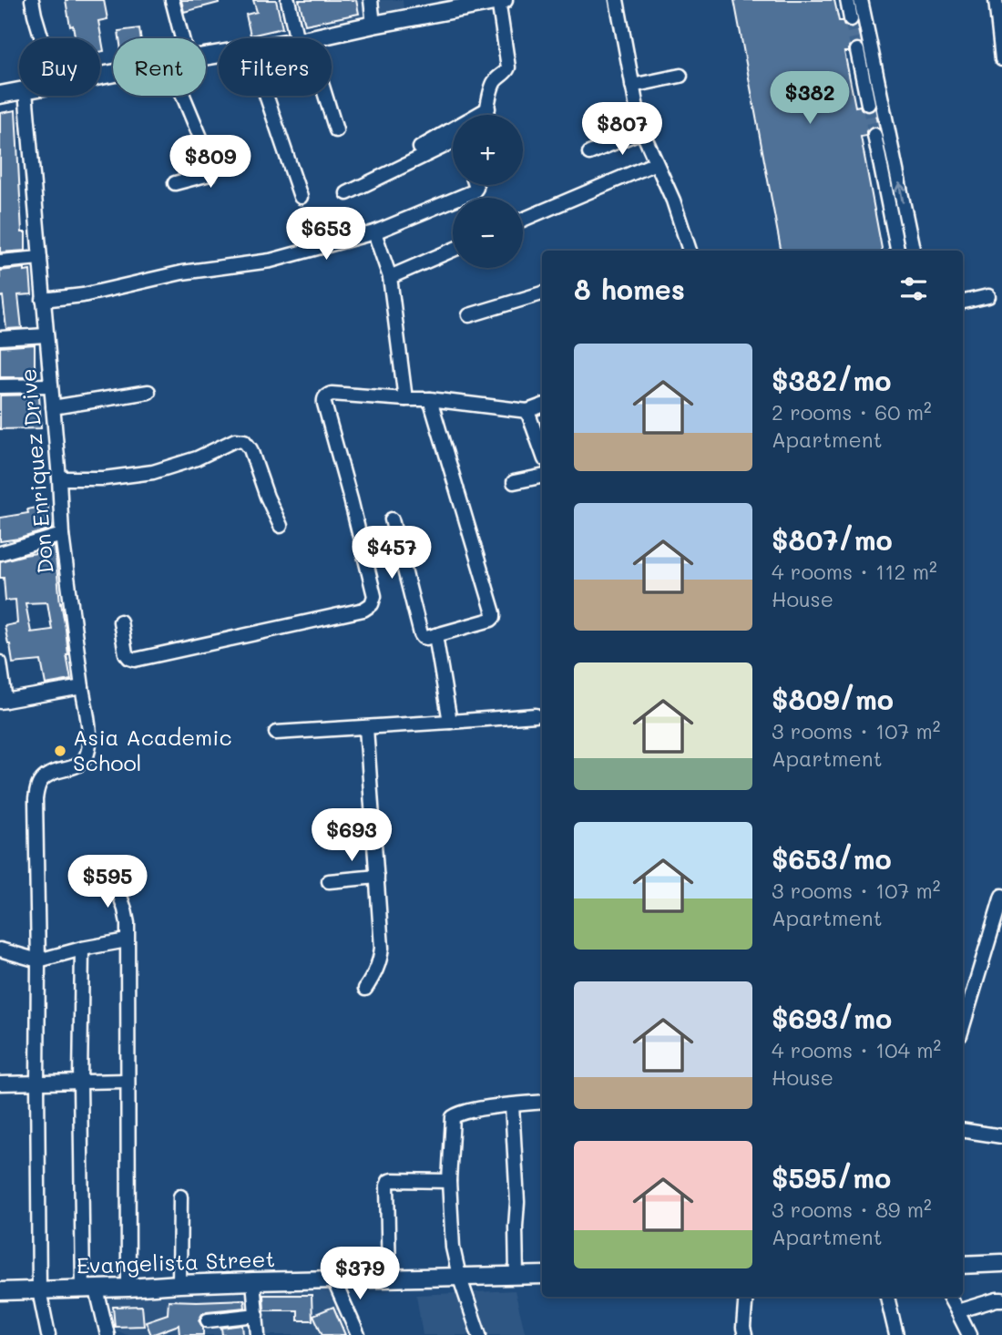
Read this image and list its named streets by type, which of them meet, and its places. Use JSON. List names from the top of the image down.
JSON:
{
  "streets": {
    "main road": ["Evangelista Street"],
    "street": ["Don Enriquez Drive"]
  },
  "places": ["Asia Academic School"],
  "page": {
    "chip": ["Buy", "Rent", "Filters"],
    "price": [
      "$382",
      "$807",
      "$809",
      "$653",
      "$457",
      "$693",
      "$595",
      "$379"
    ],
    "map_buttons": ["+", "−"],
    "heading": "8 homes",
    "list": [
      {
        "name": "$382/mo",
        "note": "2 rooms · 60 m² · Apartment"
      },
      {
        "name": "$807/mo",
        "note": "4 rooms · 112 m² · House"
      },
      {
        "name": "$809/mo",
        "note": "3 rooms · 107 m² · Apartment"
      },
      {
        "name": "$653/mo",
        "note": "3 rooms · 107 m² · Apartment"
      },
      {
        "name": "$693/mo",
        "note": "4 rooms · 104 m² · House"
      },
      {
        "name": "$595/mo",
        "note": "3 rooms · 89 m² · Apartment"
      }
    ]
  }
}
